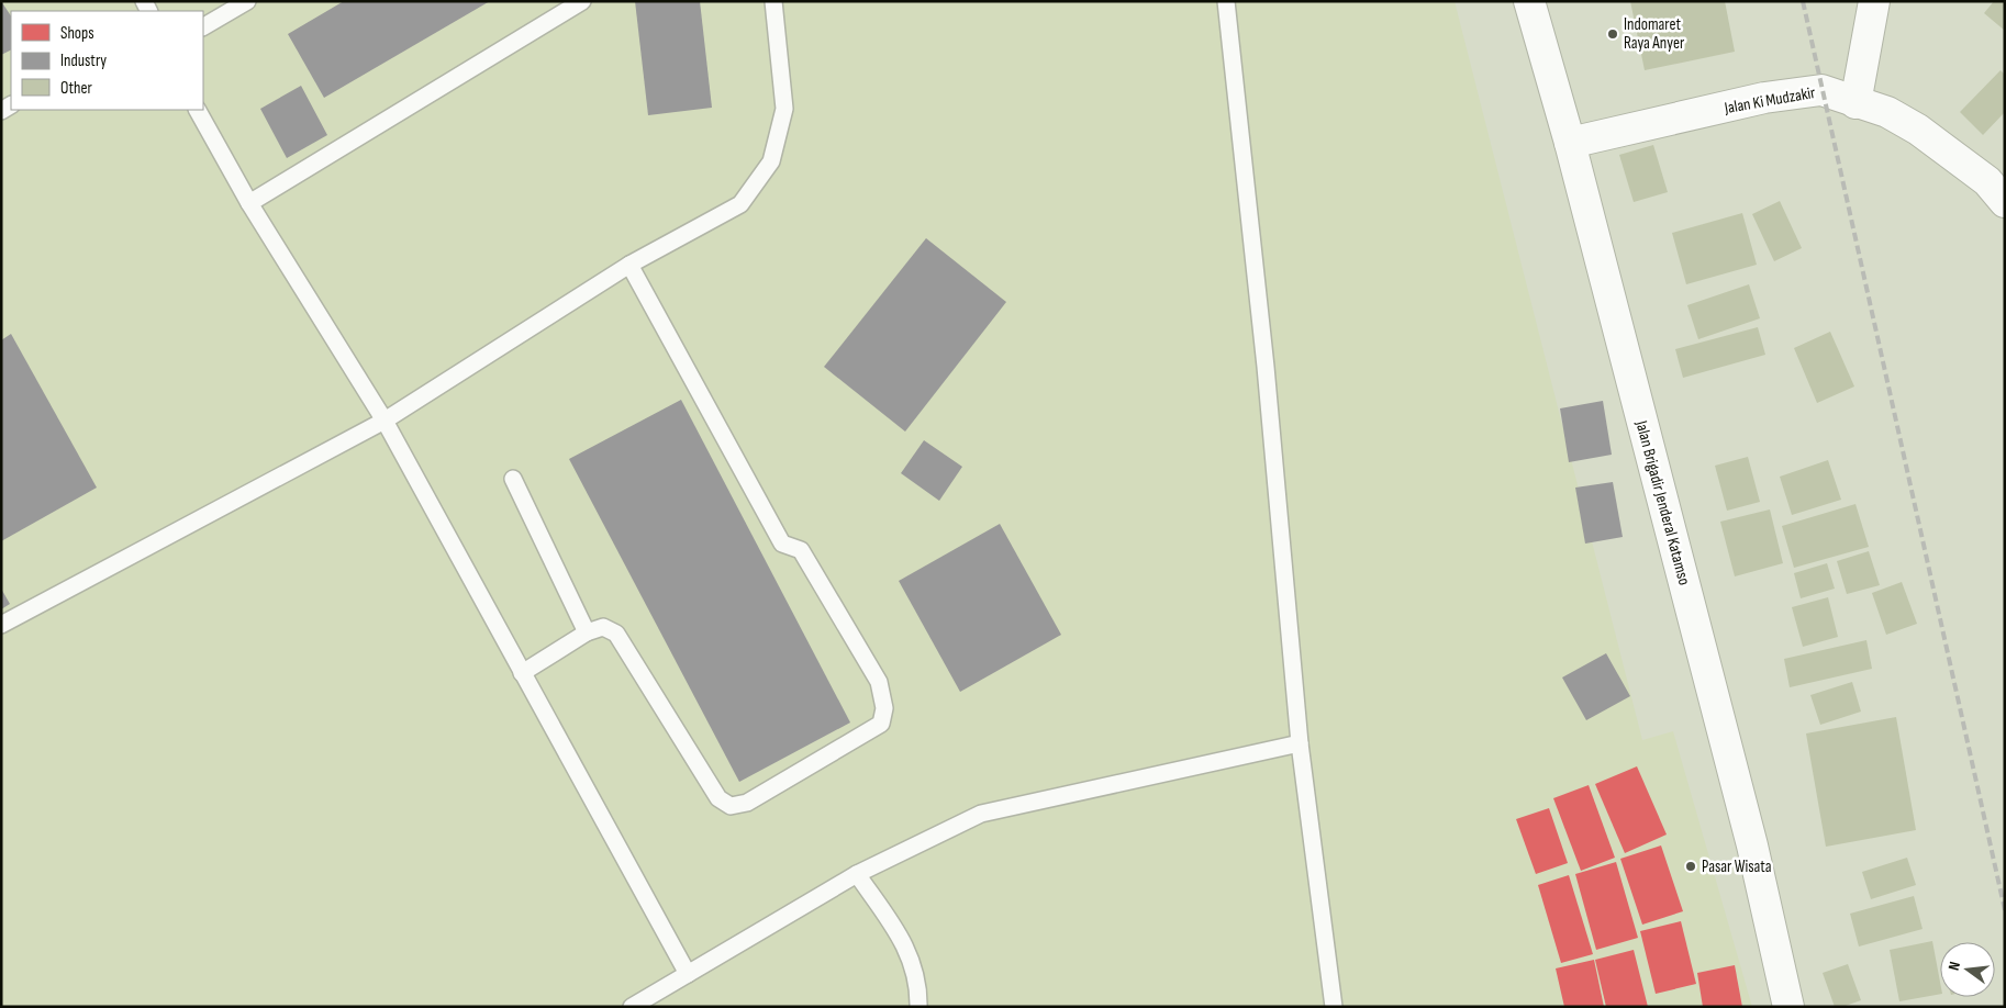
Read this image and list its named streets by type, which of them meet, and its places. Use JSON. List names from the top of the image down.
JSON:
{
  "streets": {
    "main road": ["Jalan Ki Mudzakir", "Jalan Brigadir Jenderal Katamso"]
  },
  "crossings": [
    ["Jalan Ki Mudzakir", "Jalan Brigadir Jenderal Katamso"]
  ],
  "places": ["Indomaret Raya Anyer", "Pasar Wisata"],
  "legend": ["Shops", "Industry", "Other"],
  "north": "left"
}
